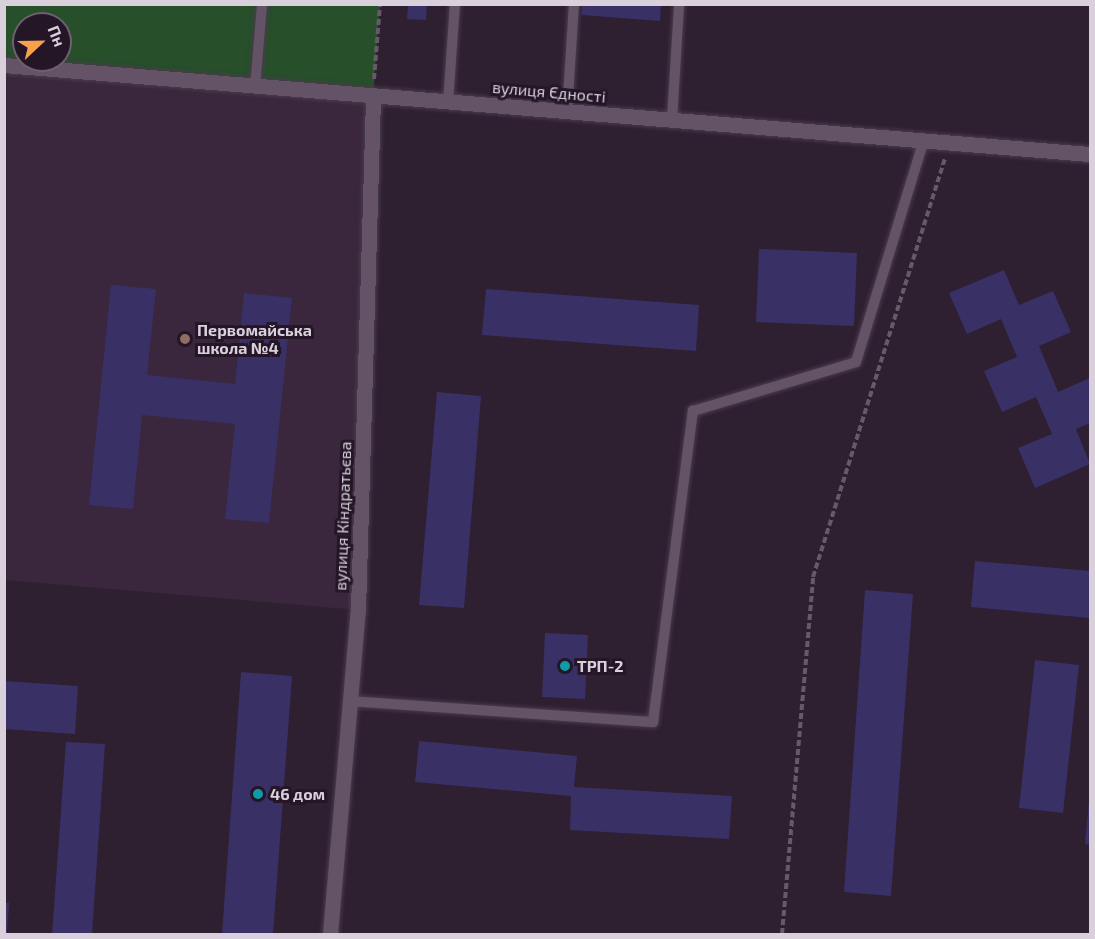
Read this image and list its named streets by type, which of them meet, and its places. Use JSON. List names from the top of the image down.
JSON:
{
  "streets": {
    "street": ["вулиця Єдності", "вулиця Кіндратьєва"]
  },
  "crossings": [
    ["вулиця Єдності", "вулиця Кіндратьєва"]
  ],
  "places": ["Первомайська школа №4", "ТРП-2", "46 дом"],
  "north": "right"
}
